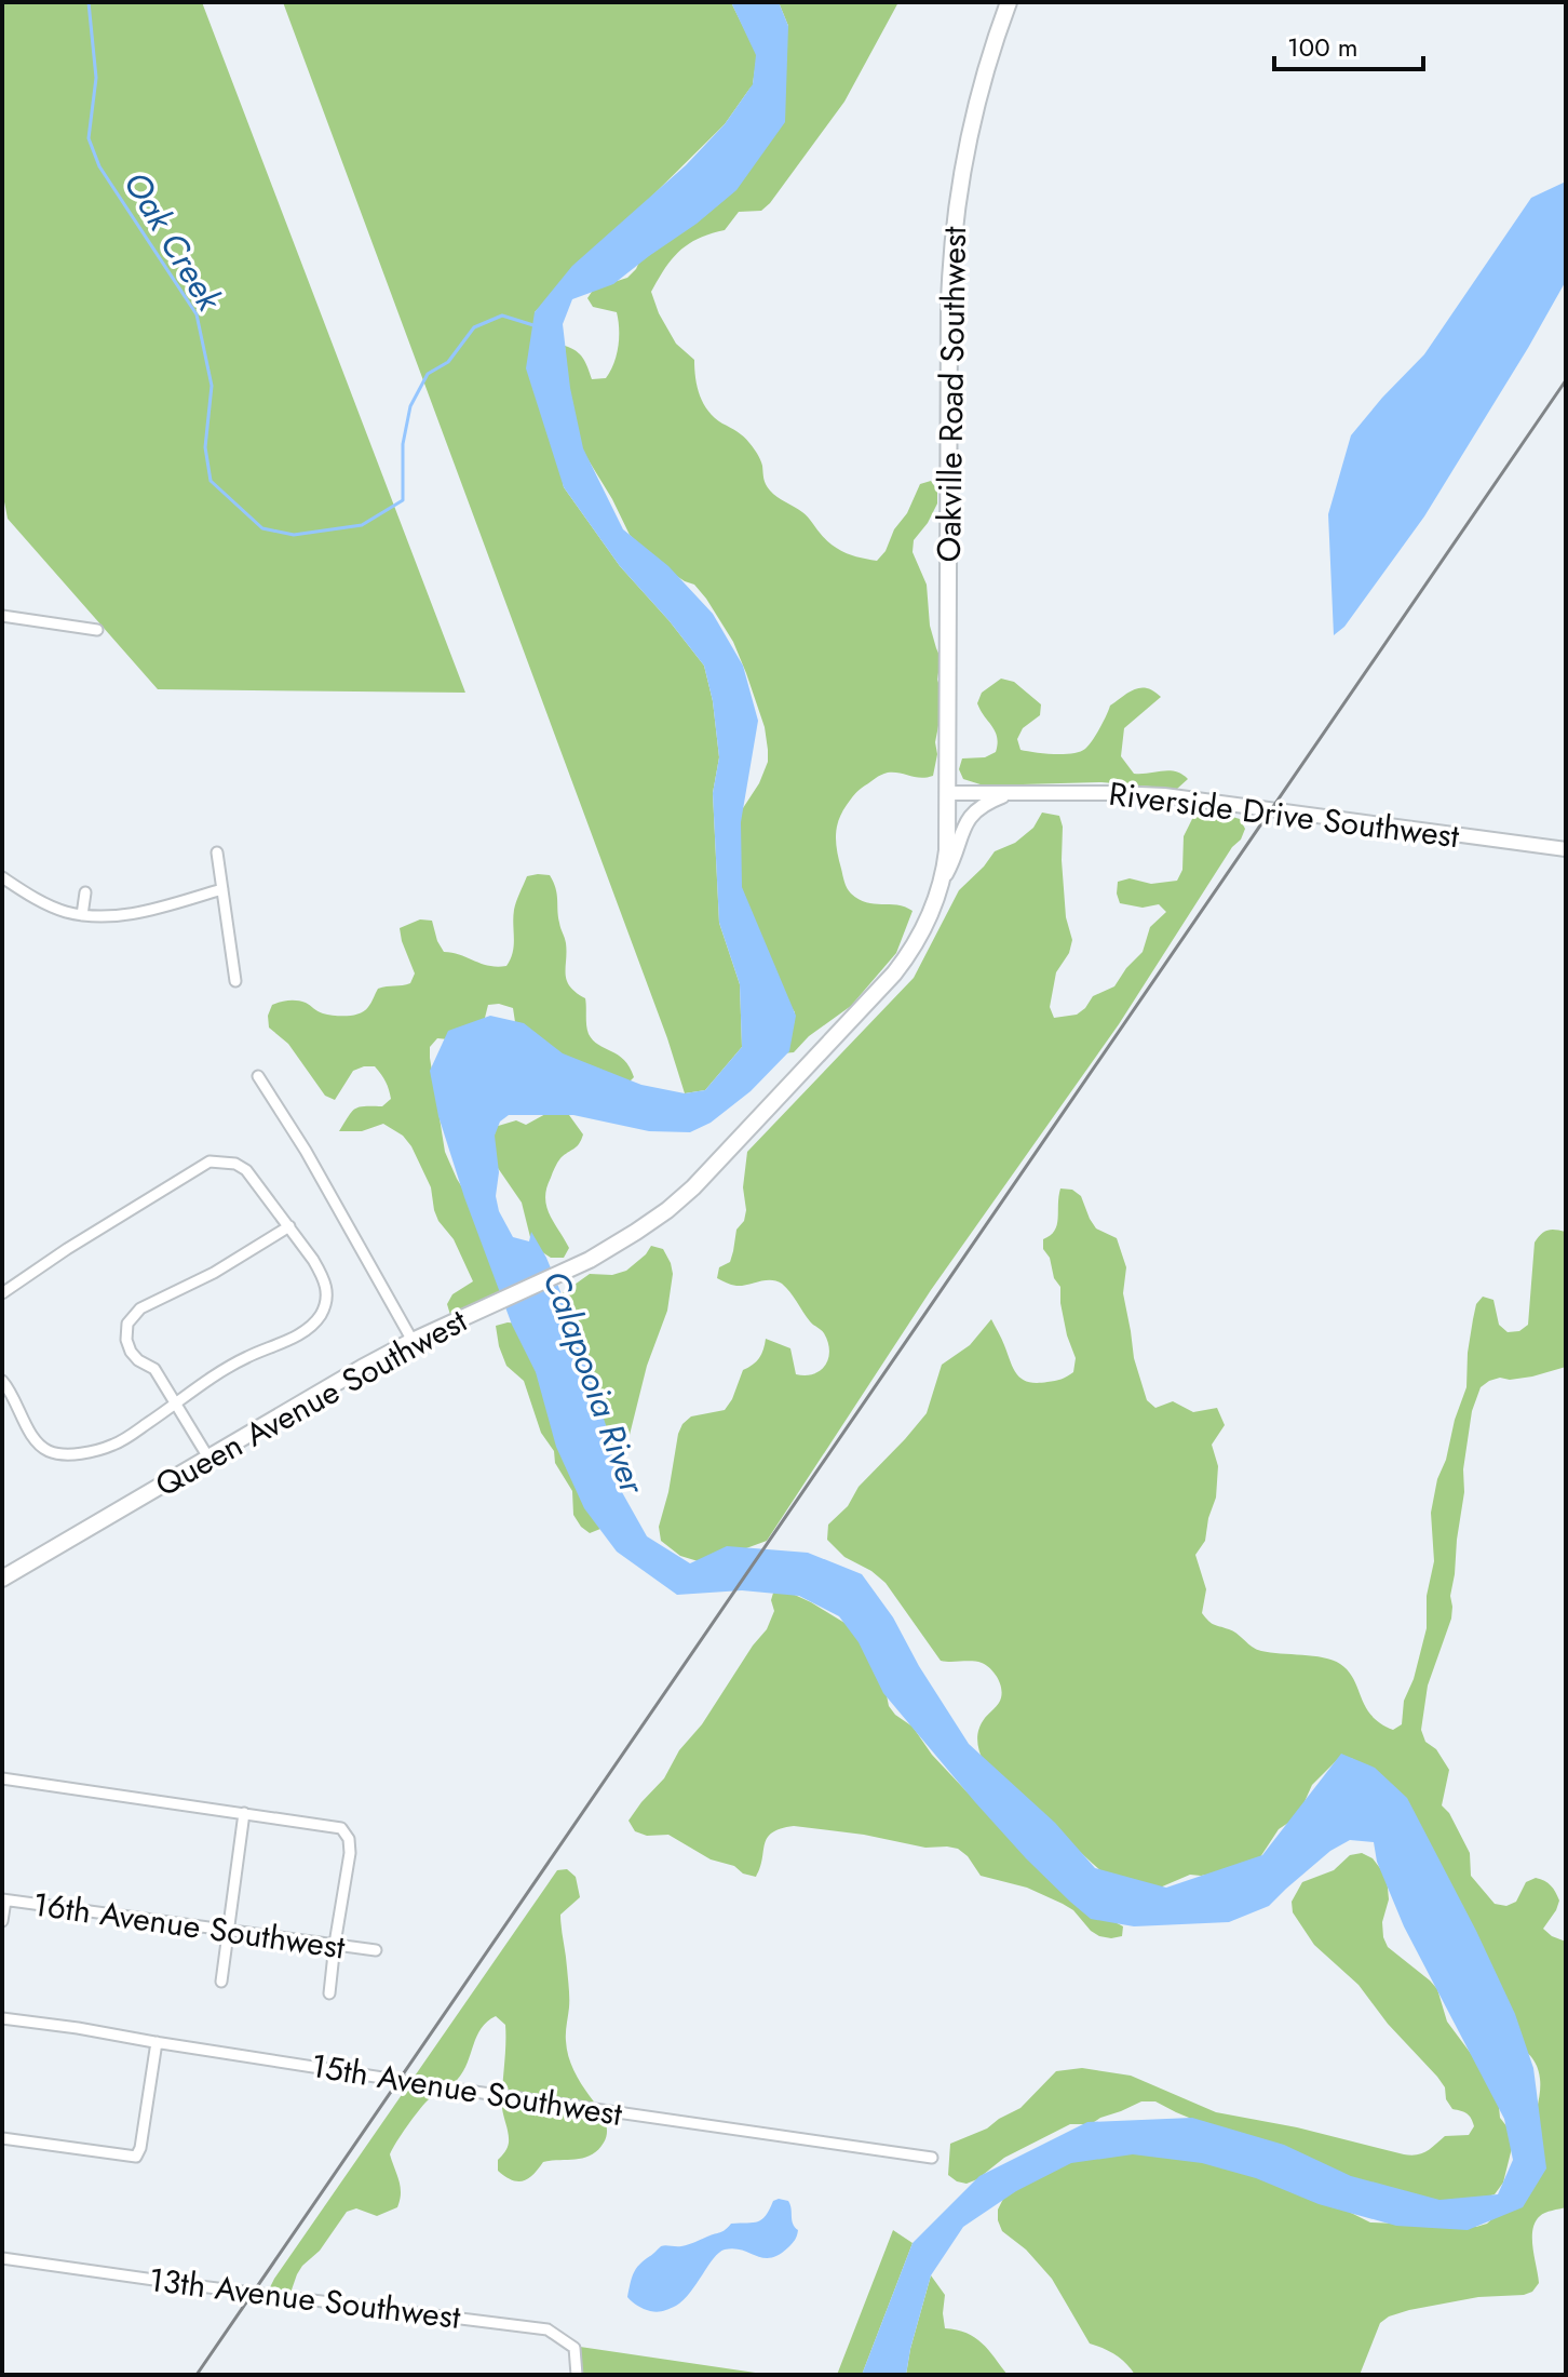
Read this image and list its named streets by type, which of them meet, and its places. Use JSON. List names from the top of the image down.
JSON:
{
  "streets": {
    "main road": ["Oakville Road Southwest", "Queen Avenue Southwest"],
    "street": [
      "Riverside Drive Southwest",
      "16th Avenue Southwest",
      "15th Avenue Southwest",
      "13th Avenue Southwest"
    ]
  },
  "crossings": [
    ["Oakville Road Southwest", "Riverside Drive Southwest"],
    ["Oakville Road Southwest", "Queen Avenue Southwest"],
    ["Riverside Drive Southwest", "Queen Avenue Southwest"]
  ],
  "water": ["Oak Creek", "Calapooia River"],
  "scale_bar": "100 m"
}
